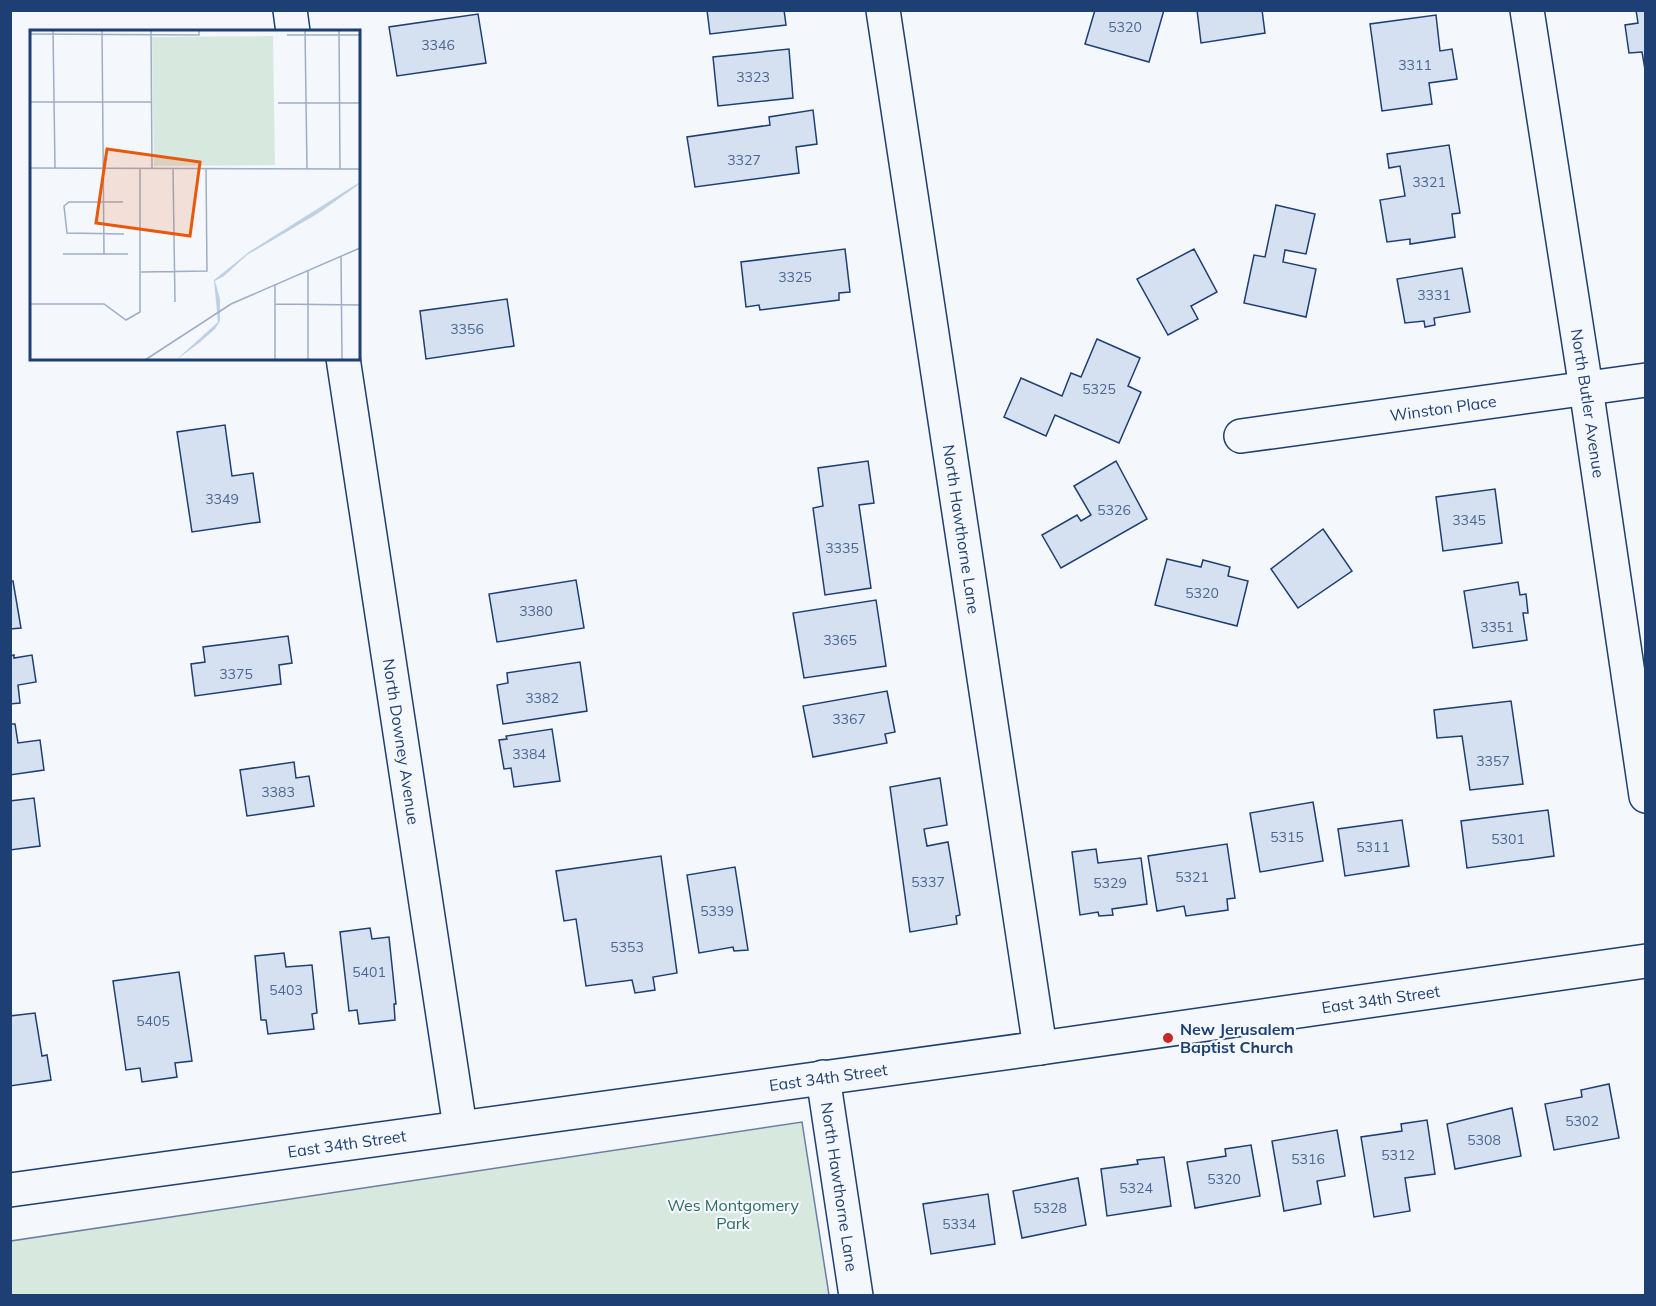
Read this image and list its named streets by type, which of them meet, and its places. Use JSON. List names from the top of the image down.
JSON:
{
  "streets": {
    "street": [
      "North Butler Avenue",
      "Winston Place",
      "North Hawthorne Lane",
      "North Downey Avenue",
      "East 34th Street"
    ]
  },
  "crossings": [
    ["North Butler Avenue", "Winston Place"],
    ["North Hawthorne Lane", "East 34th Street"],
    ["North Downey Avenue", "East 34th Street"]
  ],
  "parks": ["Wes Montgomery Park"],
  "places": ["New Jerusalem Baptist Church"],
  "house_numbers": [
    "5320",
    "3346",
    "3311",
    "3323",
    "3327",
    "3321",
    "3325",
    "3331",
    "3356",
    "5325",
    "3349",
    "5326",
    "3345",
    "3335",
    "5320",
    "3380",
    "3351",
    "3365",
    "3375",
    "3382",
    "3367",
    "3384",
    "3357",
    "3383",
    "5315",
    "5301",
    "5311",
    "5321",
    "5337",
    "5329",
    "5339",
    "5353",
    "5401",
    "5403",
    "5405",
    "5302",
    "5308",
    "5312",
    "5316",
    "5320",
    "5324",
    "5328",
    "5334"
  ]
}
